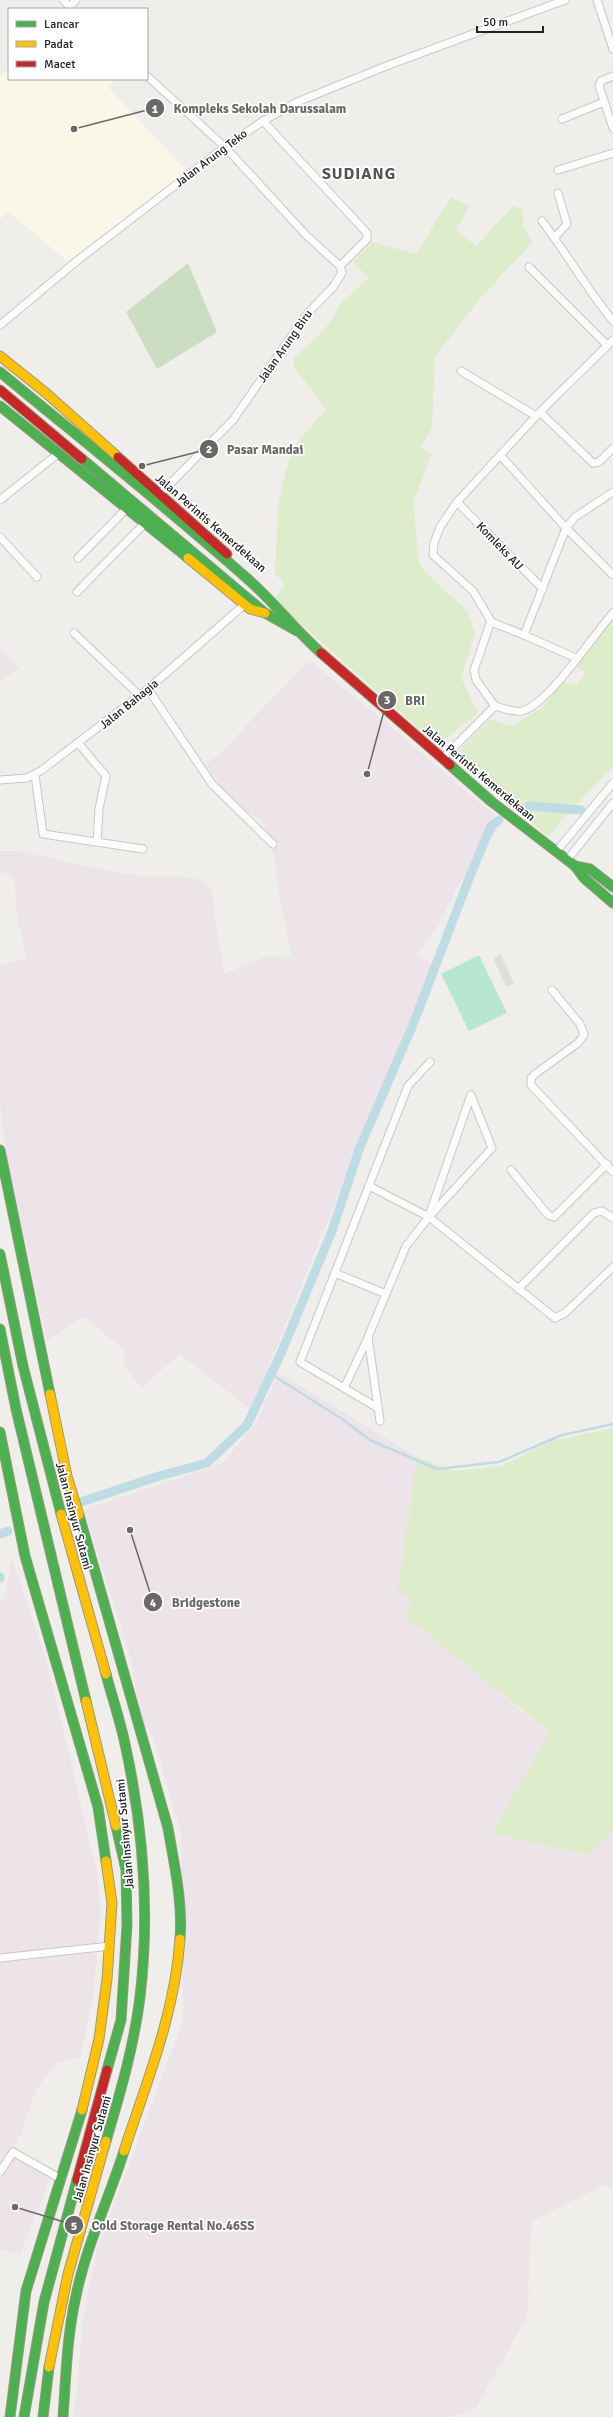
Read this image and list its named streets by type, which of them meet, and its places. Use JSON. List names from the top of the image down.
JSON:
{
  "streets": {
    "main road": ["Jalan Perintis Kemerdekaan", "Jalan Insinyur Sutami"],
    "street": [
      "Jalan Arung Teko",
      "Jalan Arung Biru",
      "Komleks AU",
      "Jalan Bahagia"
    ]
  },
  "crossings": [
    ["Jalan Arung Biru", "Jalan Perintis Kemerdekaan"],
    ["Jalan Perintis Kemerdekaan", "Jalan Bahagia"]
  ],
  "districts": ["SUDIANG"],
  "places": [
    "Kompleks Sekolah Darussalam",
    "Pasar Mandai",
    "BRI",
    "Bridgestone",
    "Cold Storage Rental No.46SS"
  ],
  "legend": ["Lancar", "Padat", "Macet"],
  "scale_bar": "50 m"
}
